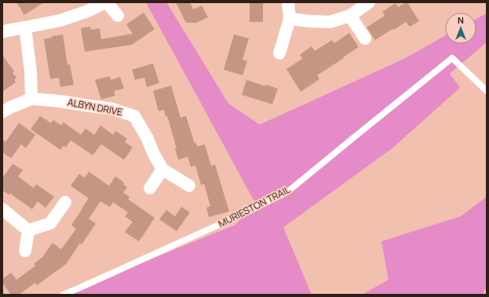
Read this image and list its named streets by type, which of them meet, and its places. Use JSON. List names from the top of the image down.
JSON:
{
  "streets": {
    "street": ["ALBYN DRIVE"],
    "lane": ["MURIESTON TRAIL"]
  },
  "north": "top"
}
